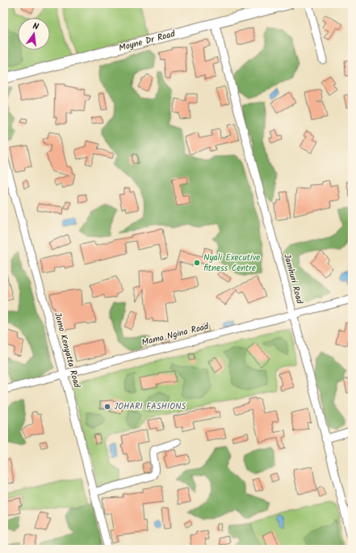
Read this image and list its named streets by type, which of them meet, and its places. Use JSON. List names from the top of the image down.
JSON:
{
  "streets": {
    "main road": ["Moyne Dr Road"],
    "street": ["Jamhuri Road", "Mama Ngina Road", "Jomo Kenyatta Road"]
  },
  "crossings": [
    ["Moyne Dr Road", "Jamhuri Road"],
    ["Jamhuri Road", "Mama Ngina Road"],
    ["Mama Ngina Road", "Jomo Kenyatta Road"]
  ],
  "places": ["Nyali Executive fitness Centre", "JOHARI FASHIONS"],
  "north": "top"
}
